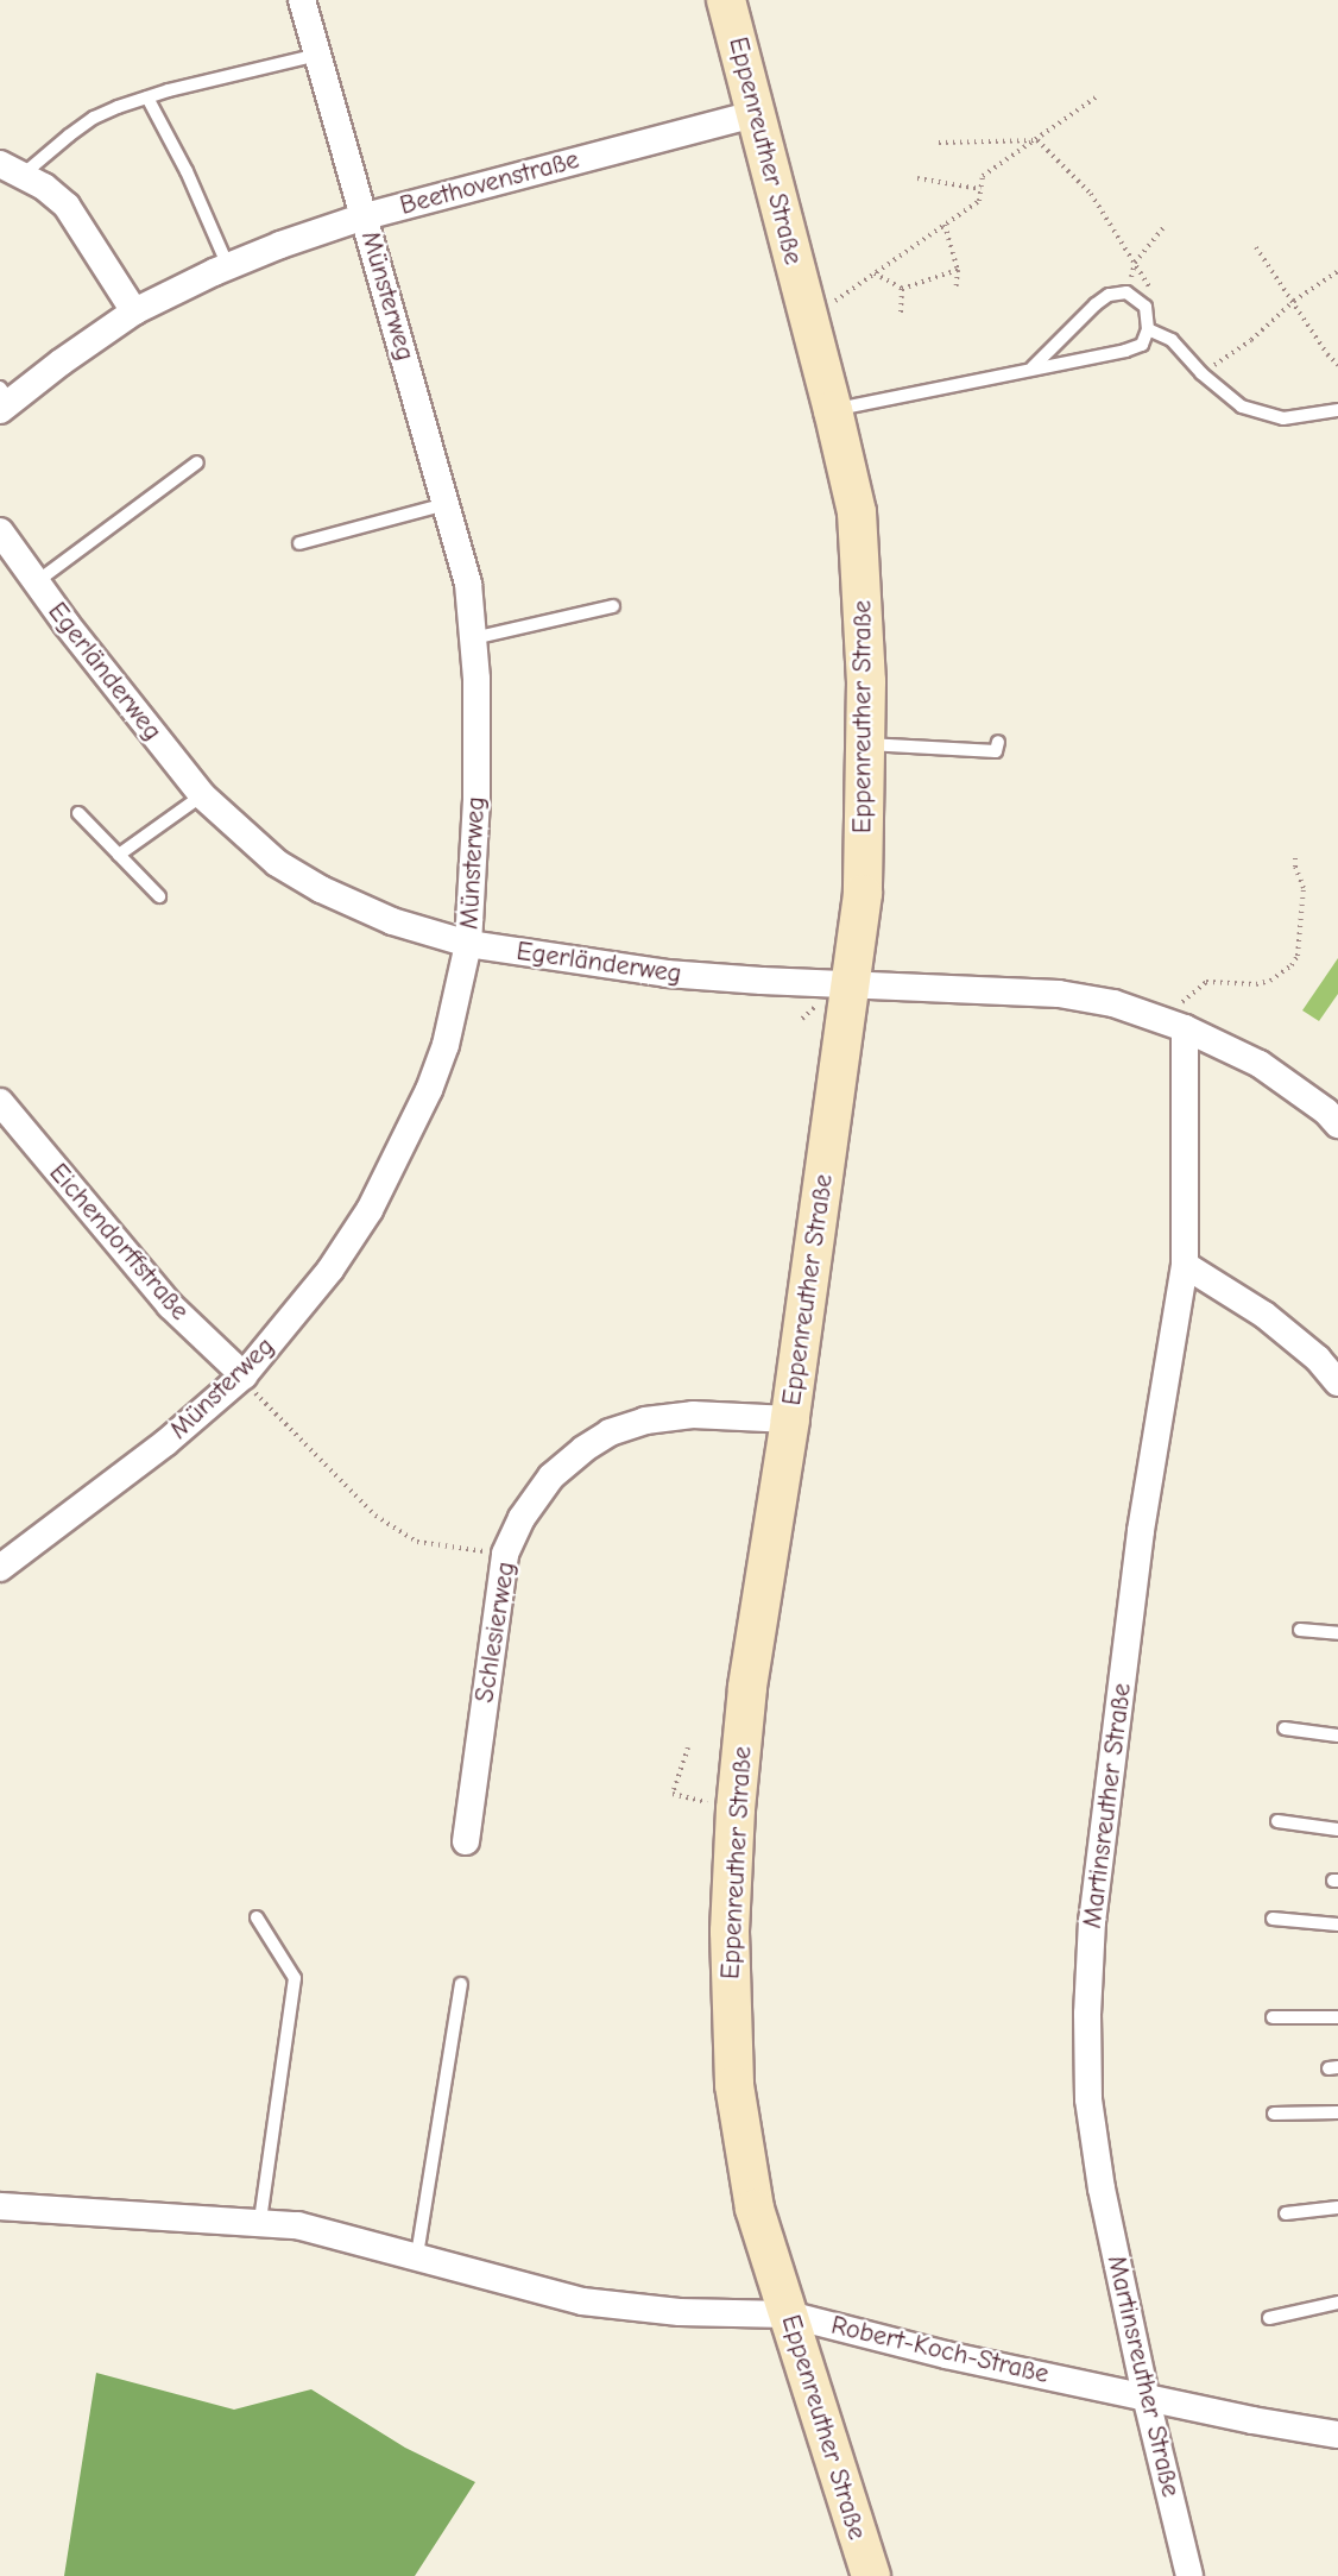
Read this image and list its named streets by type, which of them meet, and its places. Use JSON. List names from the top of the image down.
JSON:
{
  "streets": {
    "main road": ["Eppenreuther Straße"],
    "street": [
      "Beethovenstraße",
      "Münsterweg",
      "Egerländerweg",
      "Eichendorffstraße",
      "Schlesierweg",
      "Martinsreuther Straße",
      "Robert-Koch-Straße"
    ]
  },
  "crossings": [
    ["Eppenreuther Straße", "Beethovenstraße"],
    ["Eppenreuther Straße", "Egerländerweg"],
    ["Eppenreuther Straße", "Schlesierweg"],
    ["Eppenreuther Straße", "Robert-Koch-Straße"],
    ["Beethovenstraße", "Münsterweg"],
    ["Münsterweg", "Egerländerweg"],
    ["Münsterweg", "Eichendorffstraße"],
    ["Egerländerweg", "Martinsreuther Straße"],
    ["Martinsreuther Straße", "Robert-Koch-Straße"]
  ]
}
